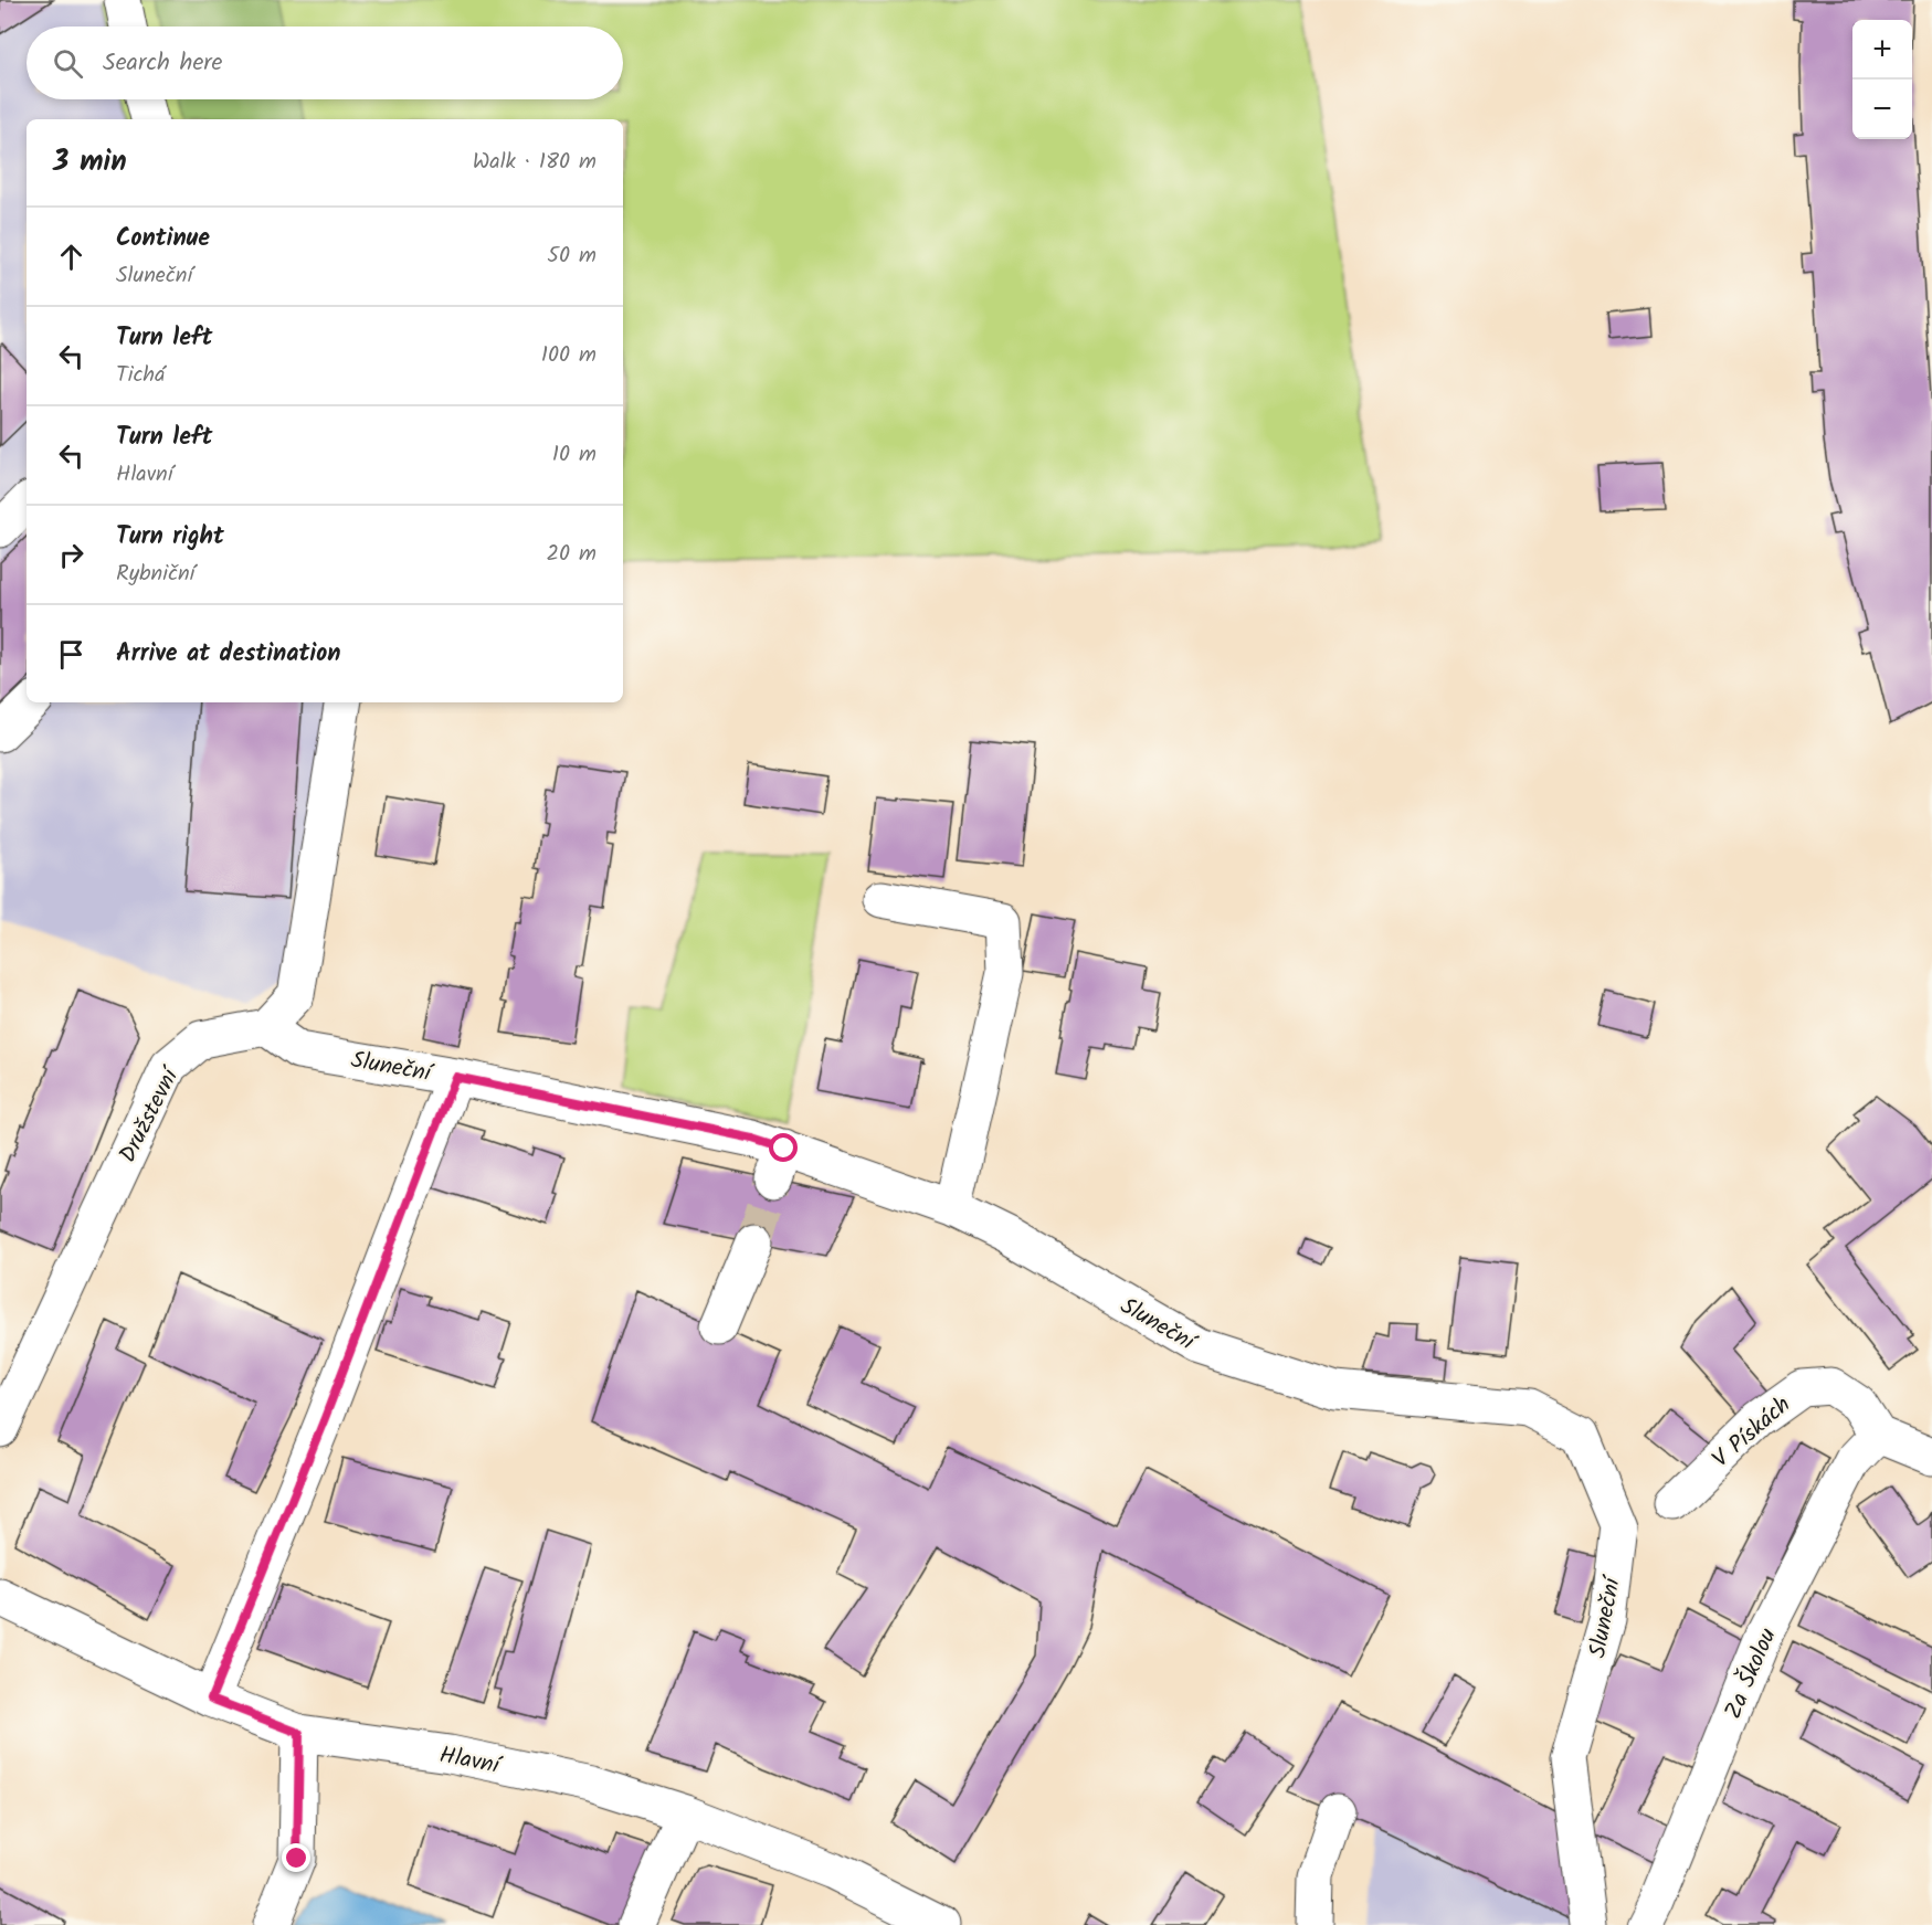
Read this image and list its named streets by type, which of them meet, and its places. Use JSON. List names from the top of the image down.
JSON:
{
  "streets": {
    "street": [
      "Sluneční",
      "Družstevní",
      "V Pískách",
      "Za Školou",
      "Hlavní"
    ]
  },
  "crossings": [
    ["Sluneční", "Družstevní"],
    ["V Pískách", "Za Školou"]
  ],
  "page": {
    "map_buttons": ["+", "−"],
    "search": "Search here",
    "heading": ["3 min", "Walk · 180 m"],
    "list": [
      ["Continue", "Sluneční", "50 m"],
      ["Turn left", "Tichá", "100 m"],
      ["Turn left", "Hlavní", "10 m"],
      ["Turn right", "Rybniční", "20 m"],
      "Arrive at destination"
    ]
  }
}
